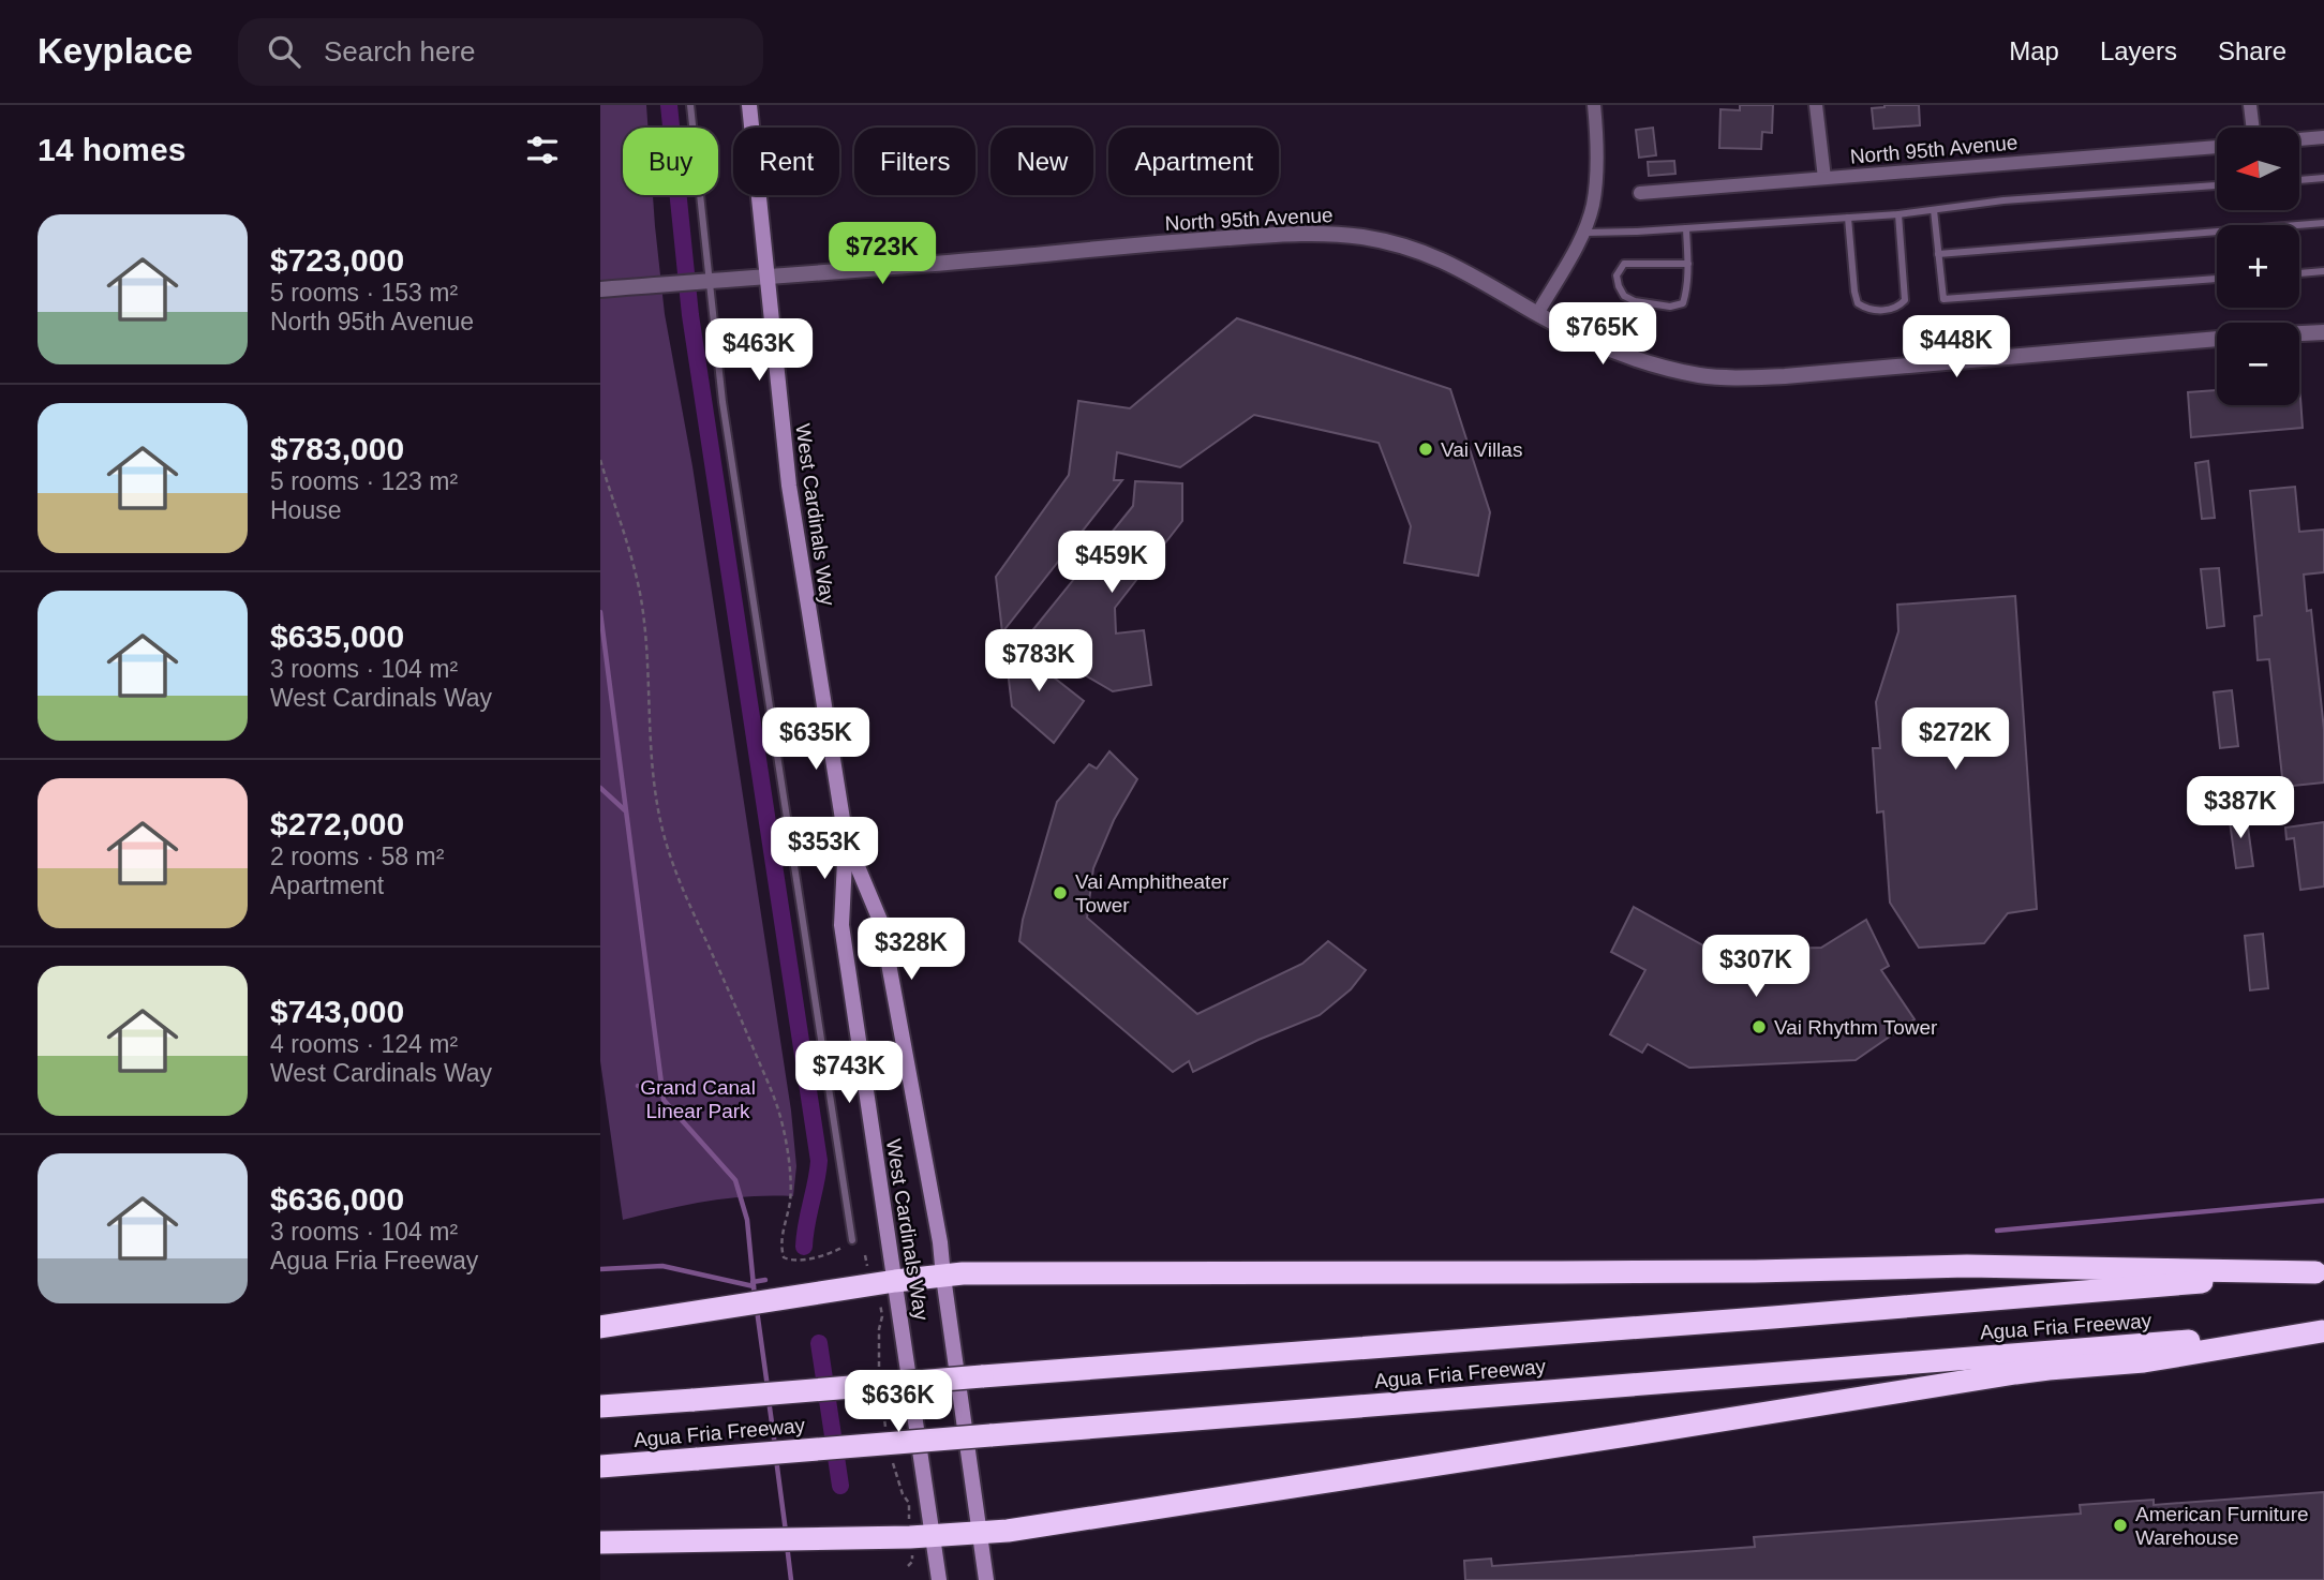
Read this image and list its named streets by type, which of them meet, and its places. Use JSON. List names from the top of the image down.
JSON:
{
  "streets": {
    "highway": ["Agua Fria Freeway"],
    "main road": ["West Cardinals Way"],
    "street": ["North 95th Avenue"]
  },
  "crossings": [
    ["North 95th Avenue", "West Cardinals Way"]
  ],
  "parks": ["Grand Canal Linear Park"],
  "places": [
    "Vai Villas",
    "Vai Amphitheater Tower",
    "Vai Rhythm Tower",
    "American Furniture Warehouse"
  ],
  "north": "left",
  "page": {
    "header": "Keyplace",
    "search": "Search here",
    "nav": ["Map", "Layers", "Share"],
    "heading": "14 homes",
    "map_buttons": ["+", "−"],
    "chip": [
      "Buy",
      "Rent",
      "Filters",
      "New",
      "Apartment"
    ],
    "list": [
      {
        "name": "$723,000",
        "note": "5 rooms · 153 m² · North 95th Avenue"
      },
      {
        "name": "$783,000",
        "note": "5 rooms · 123 m² · House"
      },
      {
        "name": "$635,000",
        "note": "3 rooms · 104 m² · West Cardinals Way"
      },
      {
        "name": "$272,000",
        "note": "2 rooms · 58 m² · Apartment"
      },
      {
        "name": "$743,000",
        "note": "4 rooms · 124 m² · West Cardinals Way"
      },
      {
        "name": "$636,000",
        "note": "3 rooms · 104 m² · Agua Fria Freeway"
      }
    ],
    "price": [
      "$723K",
      "$765K",
      "$448K",
      "$463K",
      "$459K",
      "$783K",
      "$635K",
      "$272K",
      "$387K",
      "$353K",
      "$328K",
      "$307K",
      "$743K",
      "$636K"
    ]
  }
}
